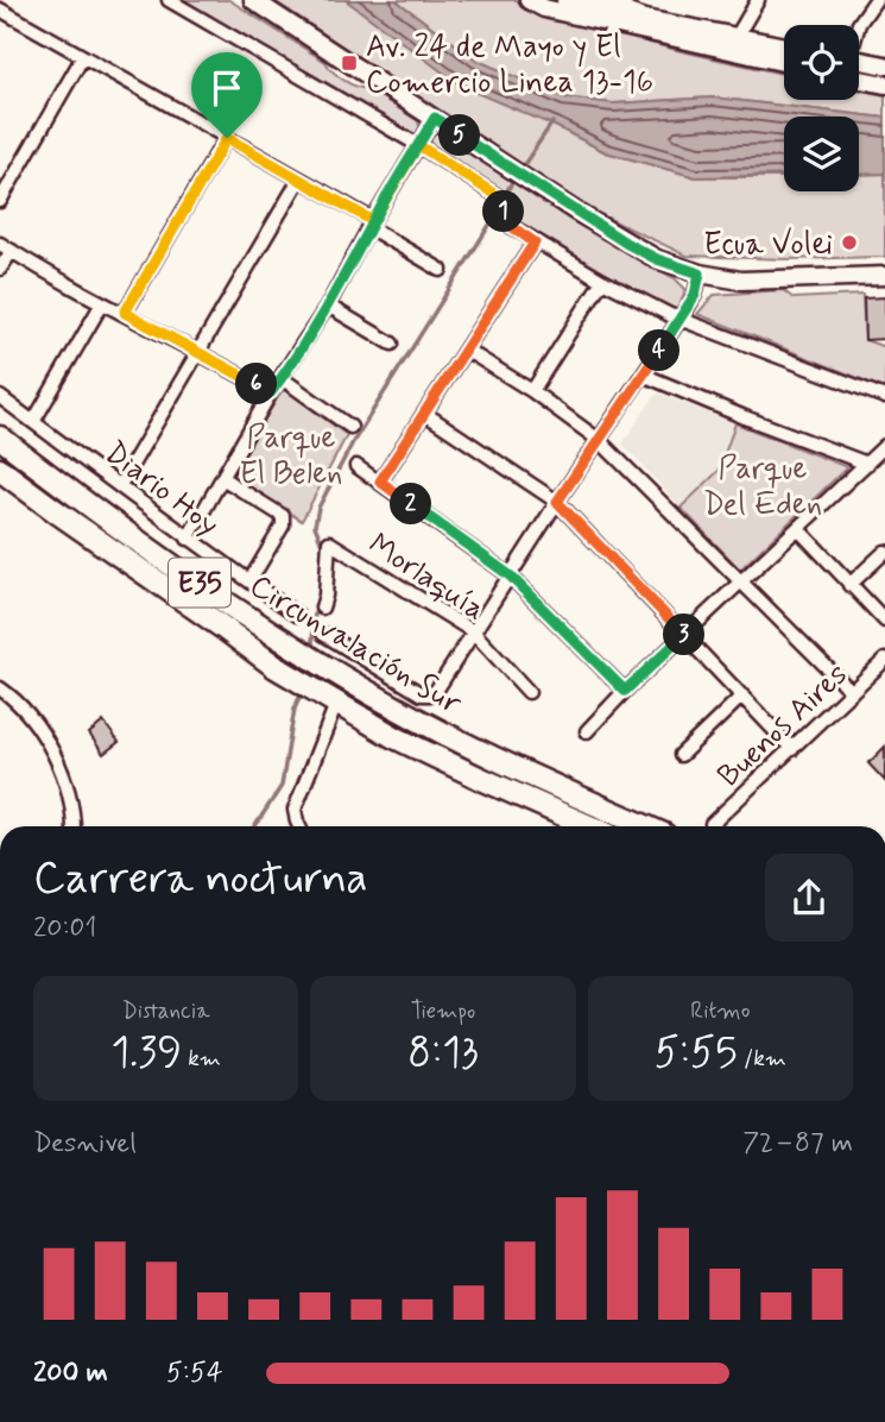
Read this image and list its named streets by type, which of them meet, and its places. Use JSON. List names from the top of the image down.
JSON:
{
  "streets": {
    "highway": ["E35", "Circunvalación Sur"],
    "street": ["Diario Hoy", "Morlaquía", "Buenos Aires"]
  },
  "parks": ["Parque El Belen", "Parque Del Eden"],
  "places": {
    "transit": ["Av. 24 de Mayo y El Comercio Linea 13-16"],
    "other": ["Ecua Volei"]
  },
  "page": {
    "pins": [
      "5",
      "1",
      "4",
      "6",
      "2",
      "3"
    ],
    "heading": ["Carrera nocturna", "20:01"],
    "stats": [
      ["Distancia", "1.39 km"],
      ["Tiempo", "8:13"],
      ["Ritmo", "5:55 /km"]
    ],
    "chart": ["Desnivel", "72–87 m"],
    "list": [
      {
        "name": "200 m",
        "note": "5:54"
      }
    ]
  }
}
